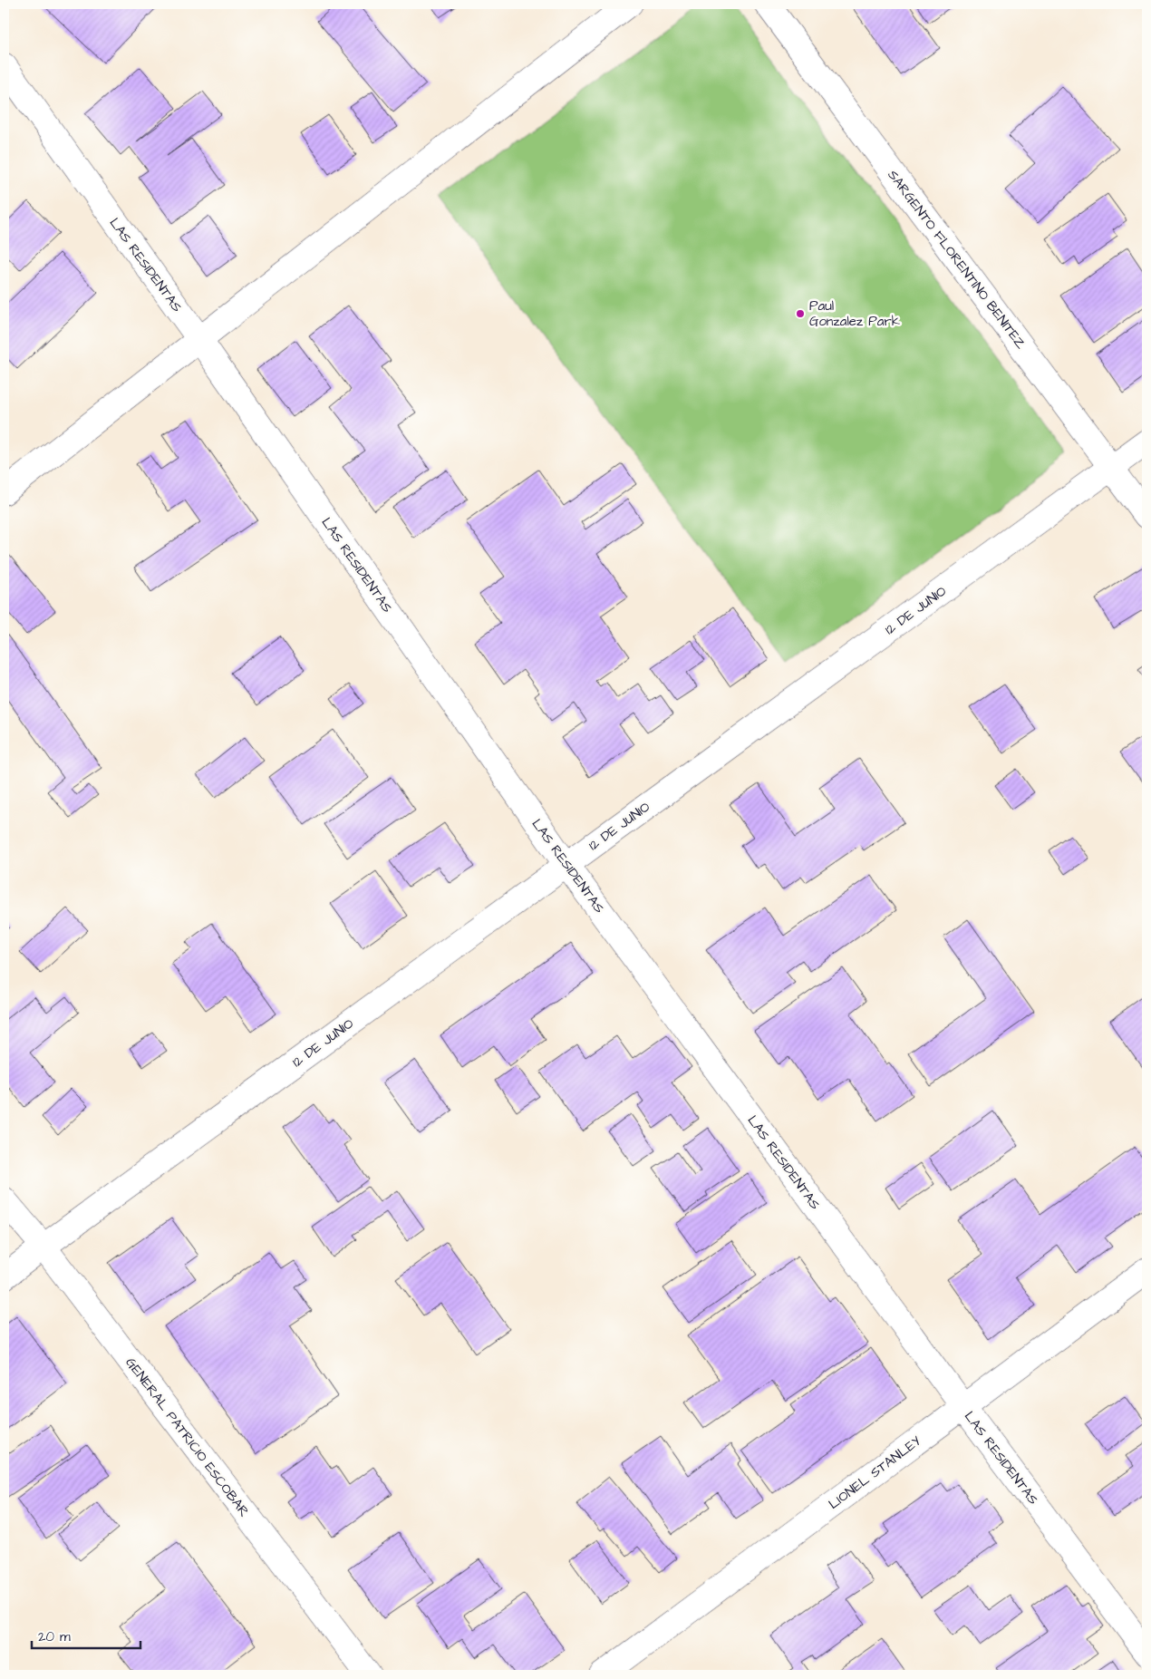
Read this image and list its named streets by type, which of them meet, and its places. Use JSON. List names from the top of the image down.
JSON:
{
  "streets": {
    "street": [
      "SARGENTO FLORENTINO BENITEZ",
      "LAS RESIDENTAS",
      "12 DE JUNIO",
      "GENERAL PATRICIO ESCOBAR",
      "LIONEL STANLEY"
    ]
  },
  "crossings": [
    ["SARGENTO FLORENTINO BENITEZ", "12 DE JUNIO"],
    ["LAS RESIDENTAS", "12 DE JUNIO"],
    ["LAS RESIDENTAS", "LIONEL STANLEY"],
    ["12 DE JUNIO", "GENERAL PATRICIO ESCOBAR"]
  ],
  "places": ["Paul Gonzalez Park"],
  "scale_bar": "20 m"
}
